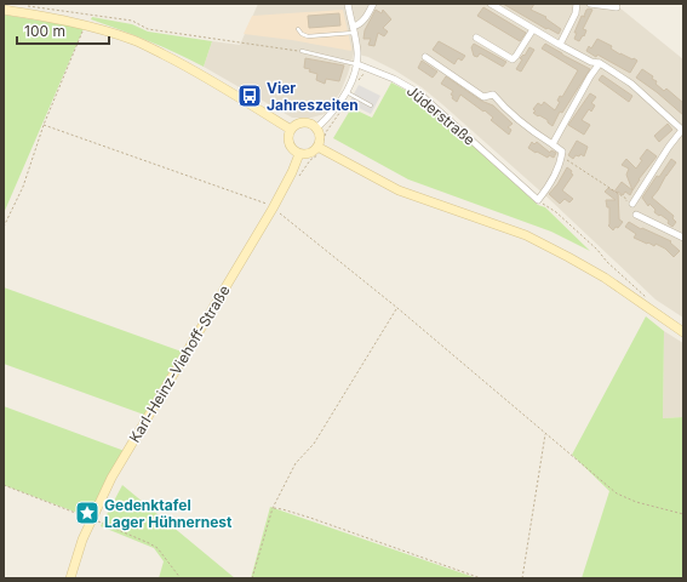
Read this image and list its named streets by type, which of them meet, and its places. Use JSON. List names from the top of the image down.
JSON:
{
  "streets": {
    "main road": ["Karl-Heinz-Viehoff-Straße"],
    "street": ["Jüderstraße"]
  },
  "places": {
    "bus stop": ["Vier Jahreszeiten"],
    "place": ["Gedenktafel Lager Hühnernest"]
  },
  "scale_bar": "100 m"
}
